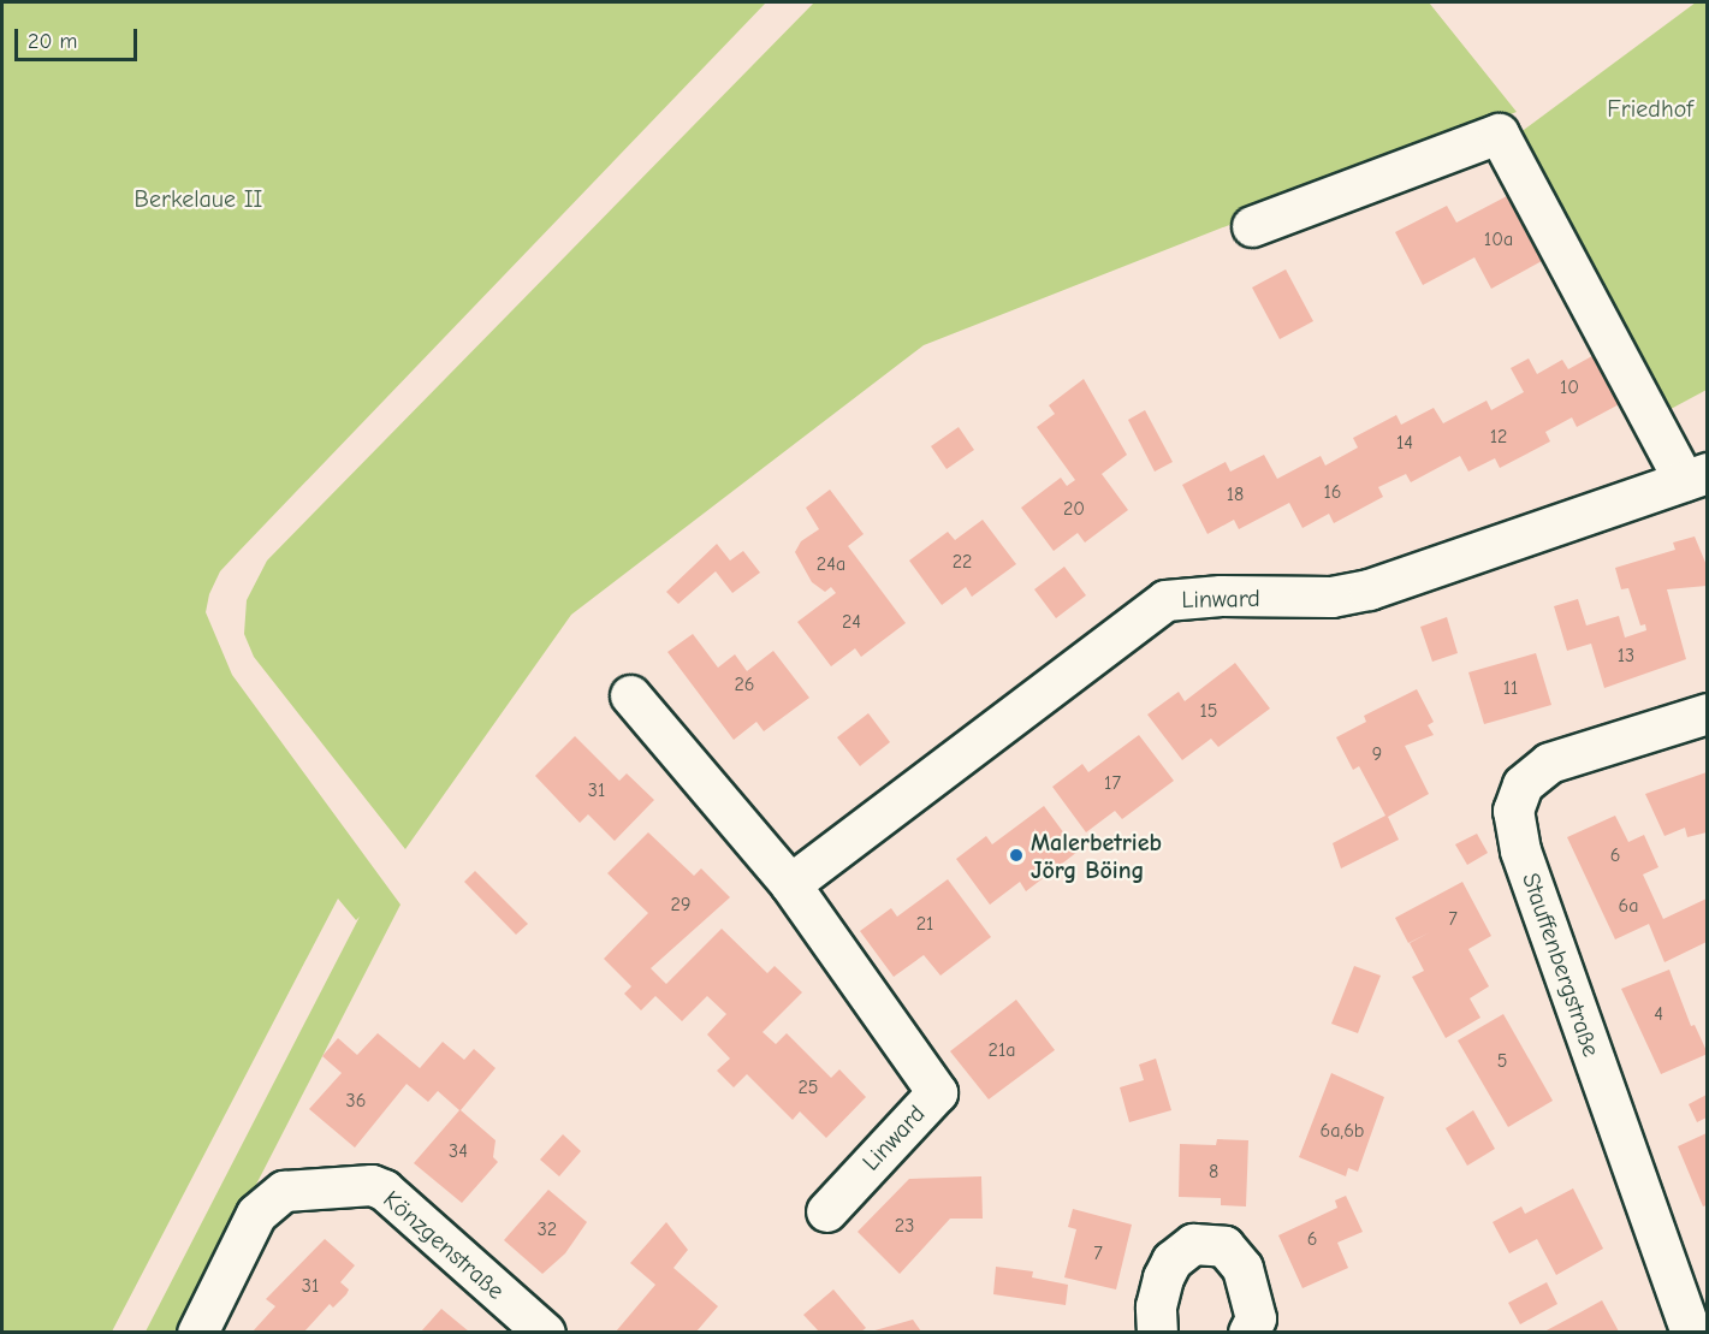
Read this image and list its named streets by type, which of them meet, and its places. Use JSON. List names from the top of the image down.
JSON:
{
  "streets": {
    "street": ["Linward", "Stauffenbergstraße", "Könzgenstraße"]
  },
  "parks": ["Friedhof", "Berkelaue II"],
  "places": ["Malerbetrieb Jörg Böing"],
  "house_numbers": [
    "10a",
    "10",
    "12",
    "14",
    "16",
    "18",
    "20",
    "22",
    "24a",
    "24",
    "13",
    "26",
    "11",
    "15",
    "9",
    "17",
    "31",
    "6",
    "29",
    "6a",
    "7",
    "21",
    "4",
    "21a",
    "5",
    "25",
    "36",
    "6a,6b",
    "34",
    "8",
    "23",
    "32",
    "6",
    "7",
    "31"
  ],
  "scale_bar": "20 m"
}
